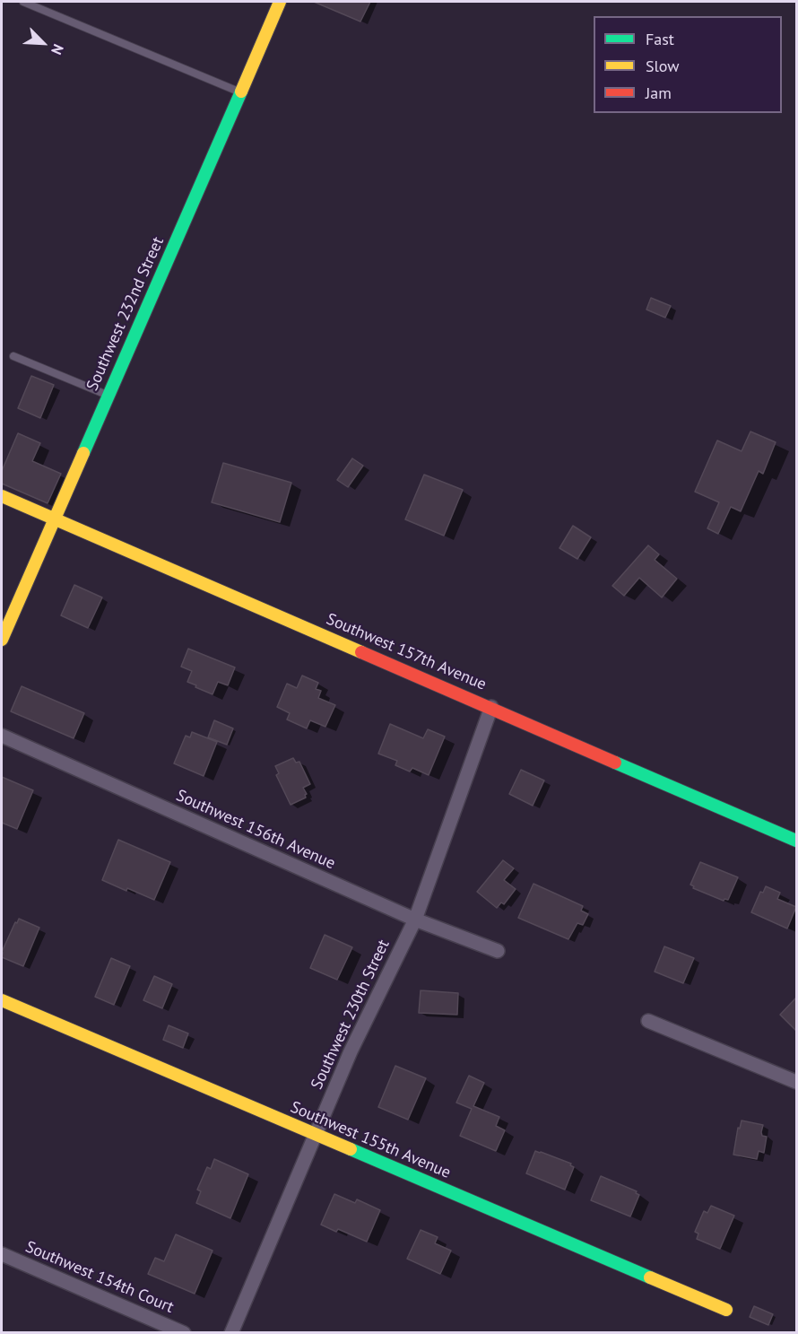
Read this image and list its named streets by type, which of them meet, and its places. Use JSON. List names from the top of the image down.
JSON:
{
  "streets": {
    "street": [
      "Southwest 232nd Street",
      "Southwest 157th Avenue",
      "Southwest 156th Avenue",
      "Southwest 230th Street",
      "Southwest 155th Avenue",
      "Southwest 154th Court"
    ]
  },
  "crossings": [
    ["Southwest 232nd Street", "Southwest 157th Avenue"],
    ["Southwest 157th Avenue", "Southwest 230th Street"],
    ["Southwest 156th Avenue", "Southwest 230th Street"],
    ["Southwest 230th Street", "Southwest 155th Avenue"]
  ],
  "legend": ["Fast", "Slow", "Jam"],
  "north": "bottom right"
}
